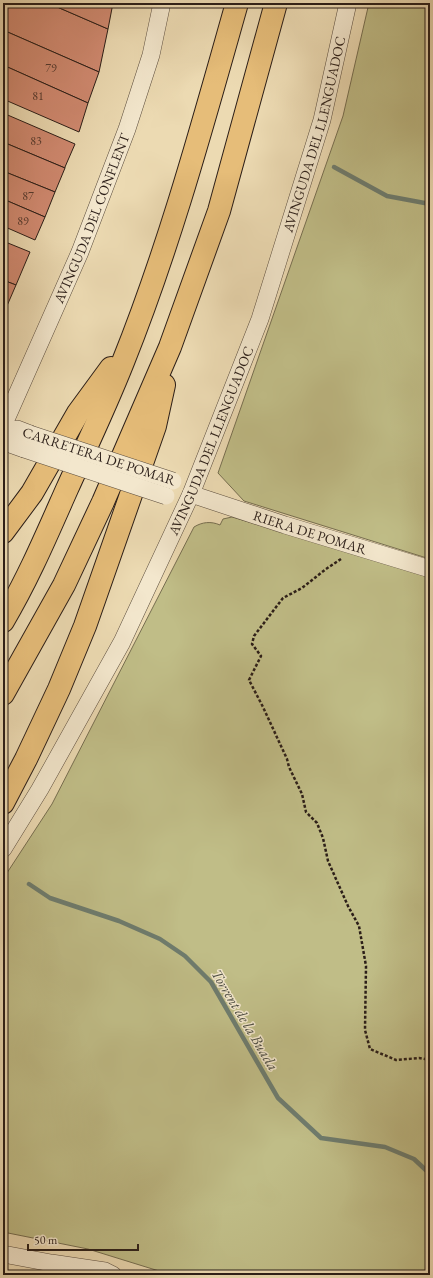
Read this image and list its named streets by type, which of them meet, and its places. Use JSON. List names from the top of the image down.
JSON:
{
  "streets": {
    "street": [
      "AVINGUDA DEL LLENGUADOC",
      "AVINGUDA DEL CONFLENT",
      "CARRETERA DE POMAR",
      "RIERA DE POMAR"
    ]
  },
  "crossings": [
    ["AVINGUDA DEL LLENGUADOC", "CARRETERA DE POMAR"],
    ["AVINGUDA DEL LLENGUADOC", "RIERA DE POMAR"],
    ["CARRETERA DE POMAR", "RIERA DE POMAR"]
  ],
  "water": ["Torrent de la Buada"],
  "house_numbers": [
    "79",
    "81",
    "83",
    "87",
    "89"
  ],
  "scale_bar": "50 m"
}
